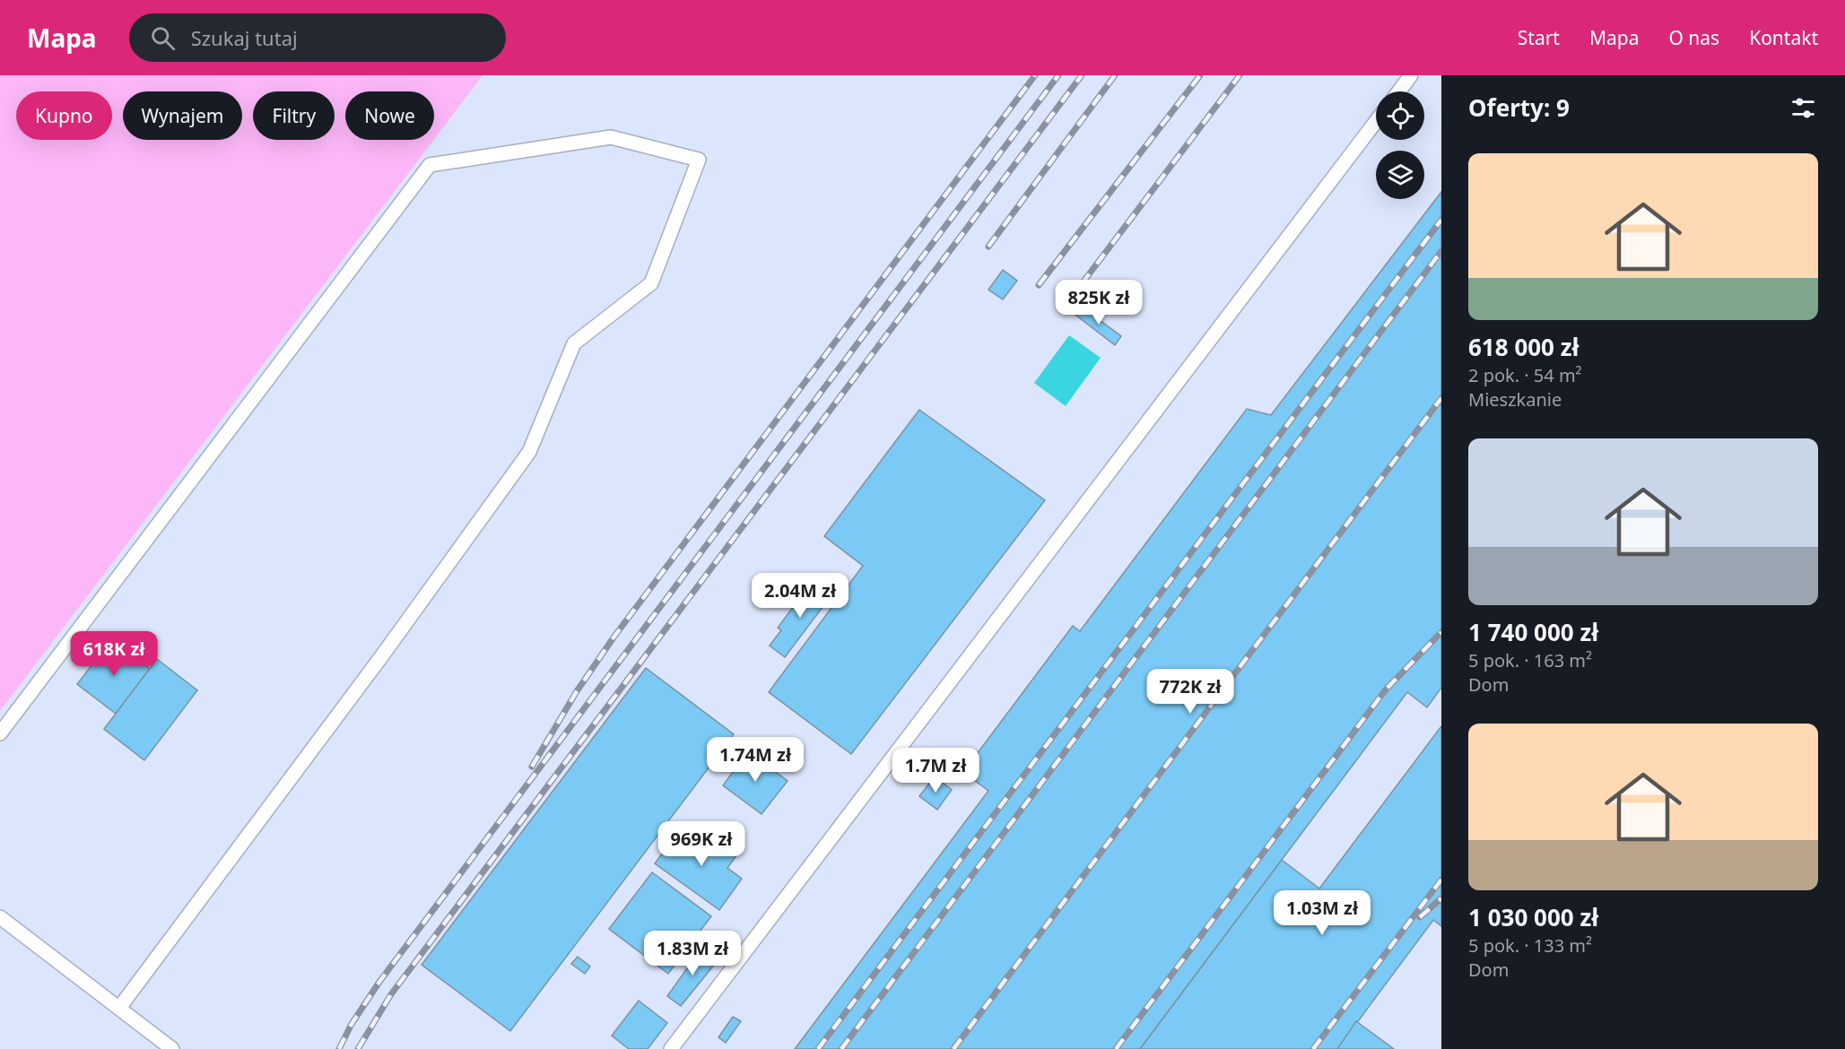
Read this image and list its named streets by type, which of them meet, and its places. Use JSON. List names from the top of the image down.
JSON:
{
  "page": {
    "header": "Mapa",
    "search": "Szukaj tutaj",
    "nav": [
      "Start",
      "Mapa",
      "O nas",
      "Kontakt"
    ],
    "heading": "Oferty: 9",
    "chip": [
      "Kupno",
      "Wynajem",
      "Filtry",
      "Nowe"
    ],
    "list": [
      {
        "name": "618 000 zł",
        "note": "2 pok. · 54 m² · Mieszkanie"
      },
      {
        "name": "1 740 000 zł",
        "note": "5 pok. · 163 m² · Dom"
      },
      {
        "name": "1 030 000 zł",
        "note": "5 pok. · 133 m² · Dom"
      }
    ],
    "price": [
      "825K zł",
      "2.04M zł",
      "618K zł",
      "772K zł",
      "1.74M zł",
      "1.7M zł",
      "969K zł",
      "1.03M zł",
      "1.83M zł"
    ]
  }
}
